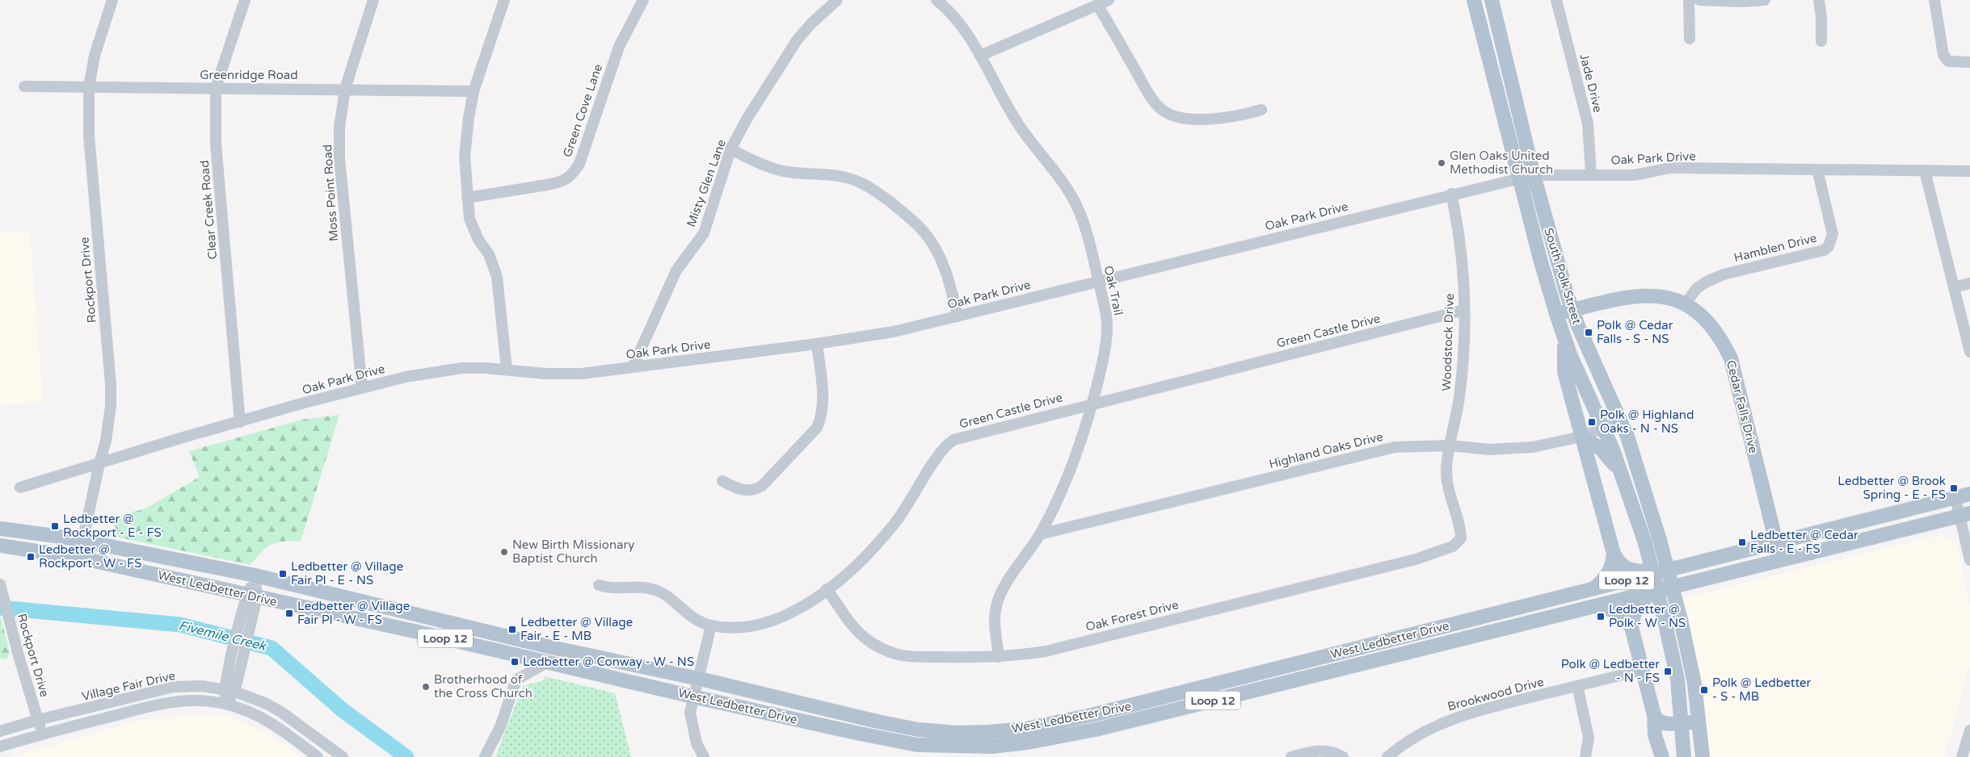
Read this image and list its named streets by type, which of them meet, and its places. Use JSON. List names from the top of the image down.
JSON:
{
  "streets": {
    "main road": [
      "South Polk Street",
      "Cedar Falls Drive",
      "Loop 12",
      "West Ledbetter Drive"
    ],
    "street": [
      "Greenridge Road",
      "Jade Drive",
      "Green Cove Lane",
      "Oak Park Drive",
      "Misty Glen Lane",
      "Moss Point Road",
      "Clear Creek Road",
      "Hamblen Drive",
      "Rockport Drive",
      "Oak Trail",
      "Green Castle Drive",
      "Woodstock Drive",
      "Highland Oaks Drive",
      "Oak Forest Drive",
      "Village Fair Drive",
      "Brookwood Drive"
    ]
  },
  "crossings": [
    ["Greenridge Road", "Moss Point Road"],
    ["Greenridge Road", "Clear Creek Road"],
    ["Greenridge Road", "Rockport Drive"],
    ["Jade Drive", "Oak Park Drive"],
    ["Oak Park Drive", "Misty Glen Lane"],
    ["Oak Park Drive", "Moss Point Road"],
    ["Oak Park Drive", "Clear Creek Road"],
    ["Oak Park Drive", "Hamblen Drive"],
    ["Oak Park Drive", "South Polk Street"],
    ["Oak Park Drive", "Rockport Drive"],
    ["Oak Park Drive", "Oak Trail"],
    ["Oak Park Drive", "Woodstock Drive"],
    ["Hamblen Drive", "Cedar Falls Drive"],
    ["South Polk Street", "Cedar Falls Drive"],
    ["South Polk Street", "Highland Oaks Drive"],
    ["Rockport Drive", "West Ledbetter Drive"],
    ["Rockport Drive", "Village Fair Drive"],
    ["Oak Trail", "Green Castle Drive"],
    ["Oak Trail", "Highland Oaks Drive"],
    ["Oak Trail", "Oak Forest Drive"],
    ["Green Castle Drive", "Woodstock Drive"],
    ["Green Castle Drive", "Oak Forest Drive"],
    ["Woodstock Drive", "Highland Oaks Drive"],
    ["Woodstock Drive", "Oak Forest Drive"],
    ["Cedar Falls Drive", "West Ledbetter Drive"]
  ],
  "water": ["Fivemile Creek"],
  "places": {
    "other": ["Glen Oaks United Methodist Church", "New Birth Missionary Baptist Church", "Brotherhood of the Cross Church"],
    "transit": [
      "Polk @ Cedar Falls - S - NS",
      "Polk @ Highland Oaks - N - NS",
      "Ledbetter @ Brook Spring - E - FS",
      "Ledbetter @ Rockport - E - FS",
      "Ledbetter @ Cedar Falls - E - FS",
      "Ledbetter @ Rockport - W - FS",
      "Ledbetter @ Village Fair Pl - E - NS",
      "Ledbetter @ Village Fair Pl - W - FS",
      "Ledbetter @ Polk - W - NS",
      "Ledbetter @ Village Fair - E - MB",
      "Ledbetter @ Conway - W - NS",
      "Polk @ Ledbetter - N - FS",
      "Polk @ Ledbetter - S - MB"
    ]
  }
}
